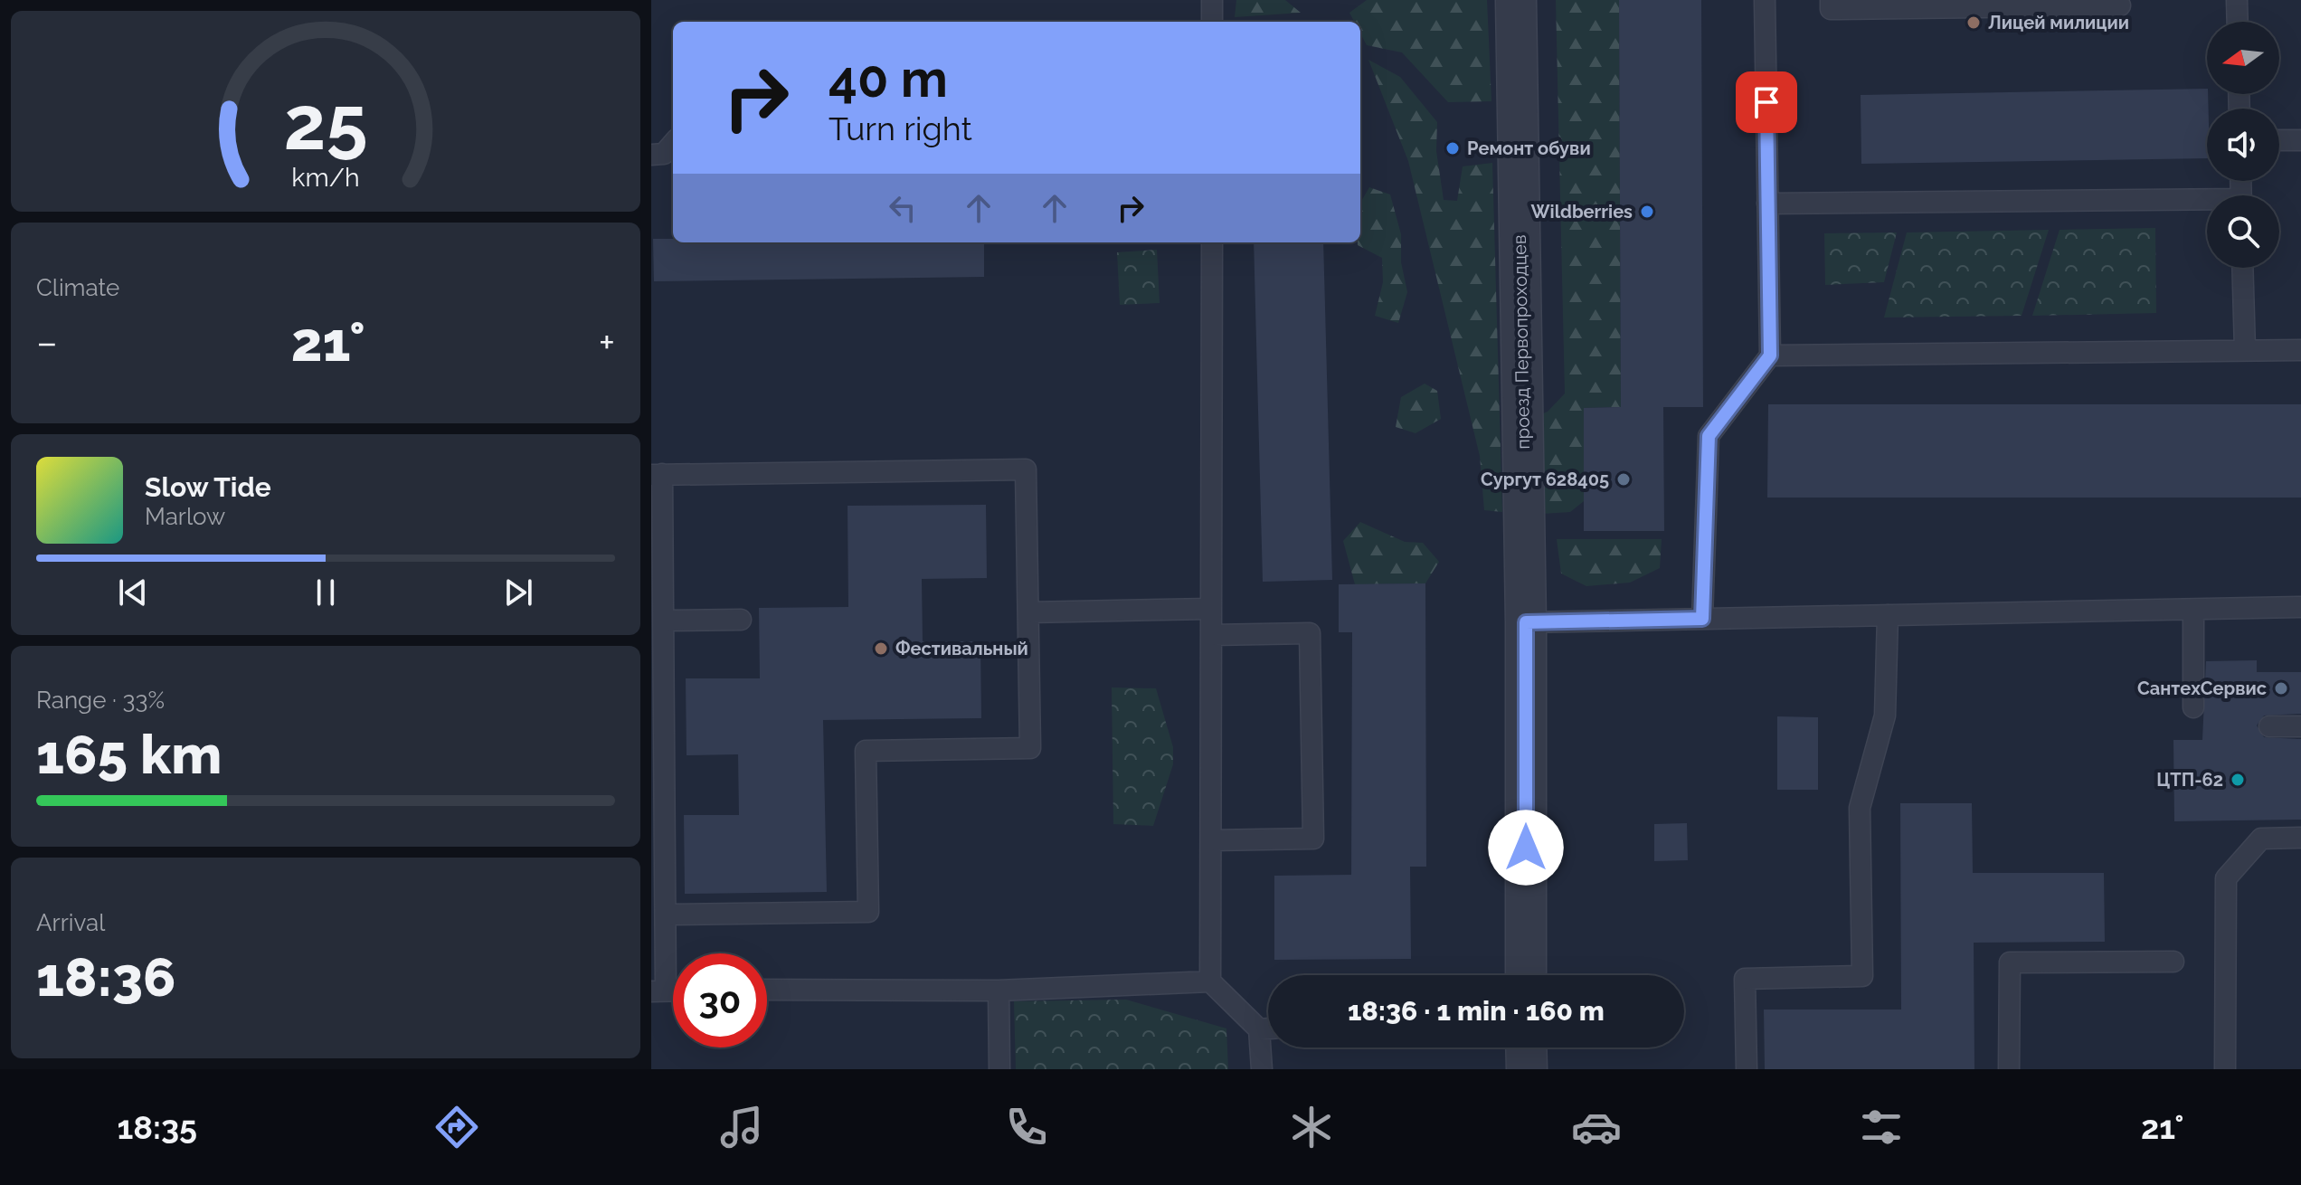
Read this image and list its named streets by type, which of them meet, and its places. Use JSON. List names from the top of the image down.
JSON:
{
  "streets": {
    "street": ["проезд Первопроходцев"]
  },
  "places": [
    "Лицей милиции",
    "Ремонт обуви",
    "Wildberries",
    "Сургут 628405",
    "Фестивальный",
    "СантехСервис",
    "ЦТП-62"
  ],
  "north": "left",
  "page": {
    "turn": ["40 m", "Turn right"],
    "tile": [
      "Climate",
      ["Range · 33%", "165 km"],
      ["Arrival", "18:36"]
    ],
    "heat": ["−", "21°", "+"],
    "song": ["Slow Tide", "Marlow"],
    "limit": "30",
    "trip": "18:36 · 1 min · 160 m",
    "tabs": ["18:35", "21°"],
    "gauge": ["25", "km/h"]
  }
}
